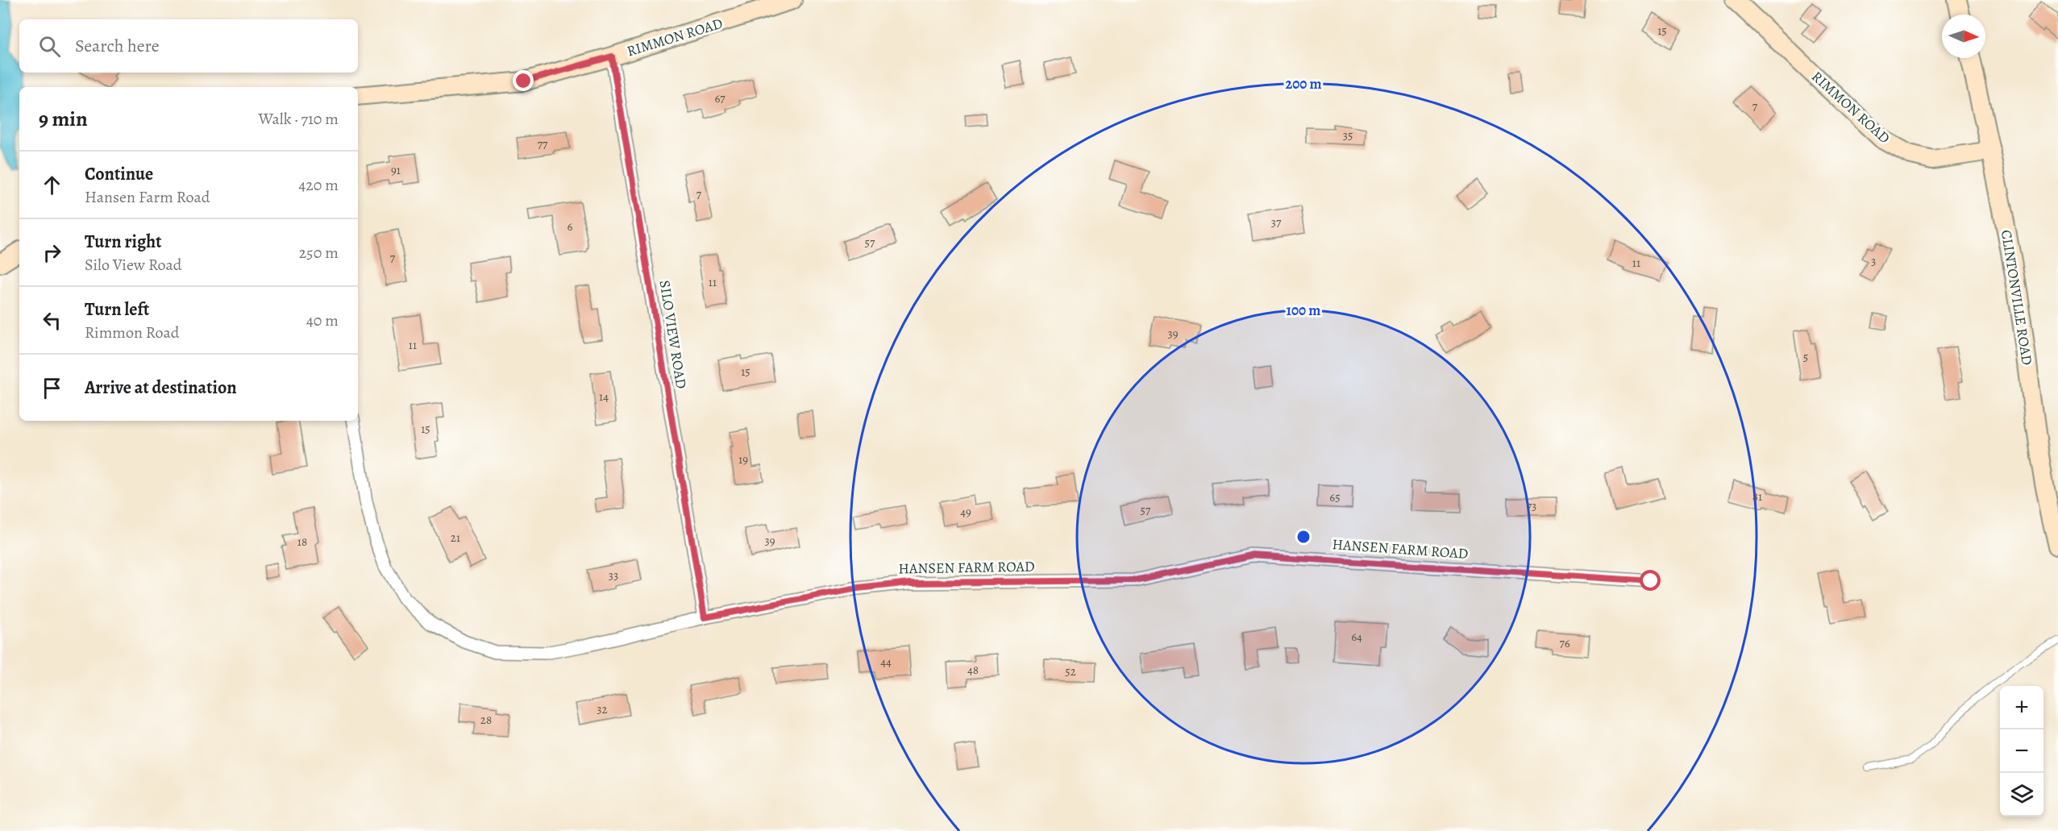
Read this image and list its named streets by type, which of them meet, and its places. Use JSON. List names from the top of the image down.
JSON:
{
  "streets": {
    "street": [
      "RIMMON ROAD",
      "CLINTONVILLE ROAD",
      "SILO VIEW ROAD",
      "HANSEN FARM ROAD"
    ]
  },
  "crossings": [
    ["RIMMON ROAD", "CLINTONVILLE ROAD"],
    ["RIMMON ROAD", "SILO VIEW ROAD"],
    ["SILO VIEW ROAD", "HANSEN FARM ROAD"]
  ],
  "house_numbers": [
    "15",
    "67",
    "7",
    "35",
    "77",
    "91",
    "7",
    "37",
    "6",
    "57",
    "7",
    "3",
    "11",
    "11",
    "39",
    "11",
    "5",
    "15",
    "14",
    "15",
    "19",
    "81",
    "65",
    "73",
    "57",
    "49",
    "21",
    "39",
    "18",
    "33",
    "64",
    "76",
    "44",
    "48",
    "52",
    "32",
    "28"
  ],
  "north": "right",
  "page": {
    "search": "Search here",
    "heading": ["9 min", "Walk · 710 m"],
    "list": [
      ["Continue", "Hansen Farm Road", "420 m"],
      ["Turn right", "Silo View Road", "250 m"],
      ["Turn left", "Rimmon Road", "40 m"],
      "Arrive at destination"
    ],
    "map_buttons": ["+", "−"]
  },
  "rings": ["200 m", "100 m"]
}
